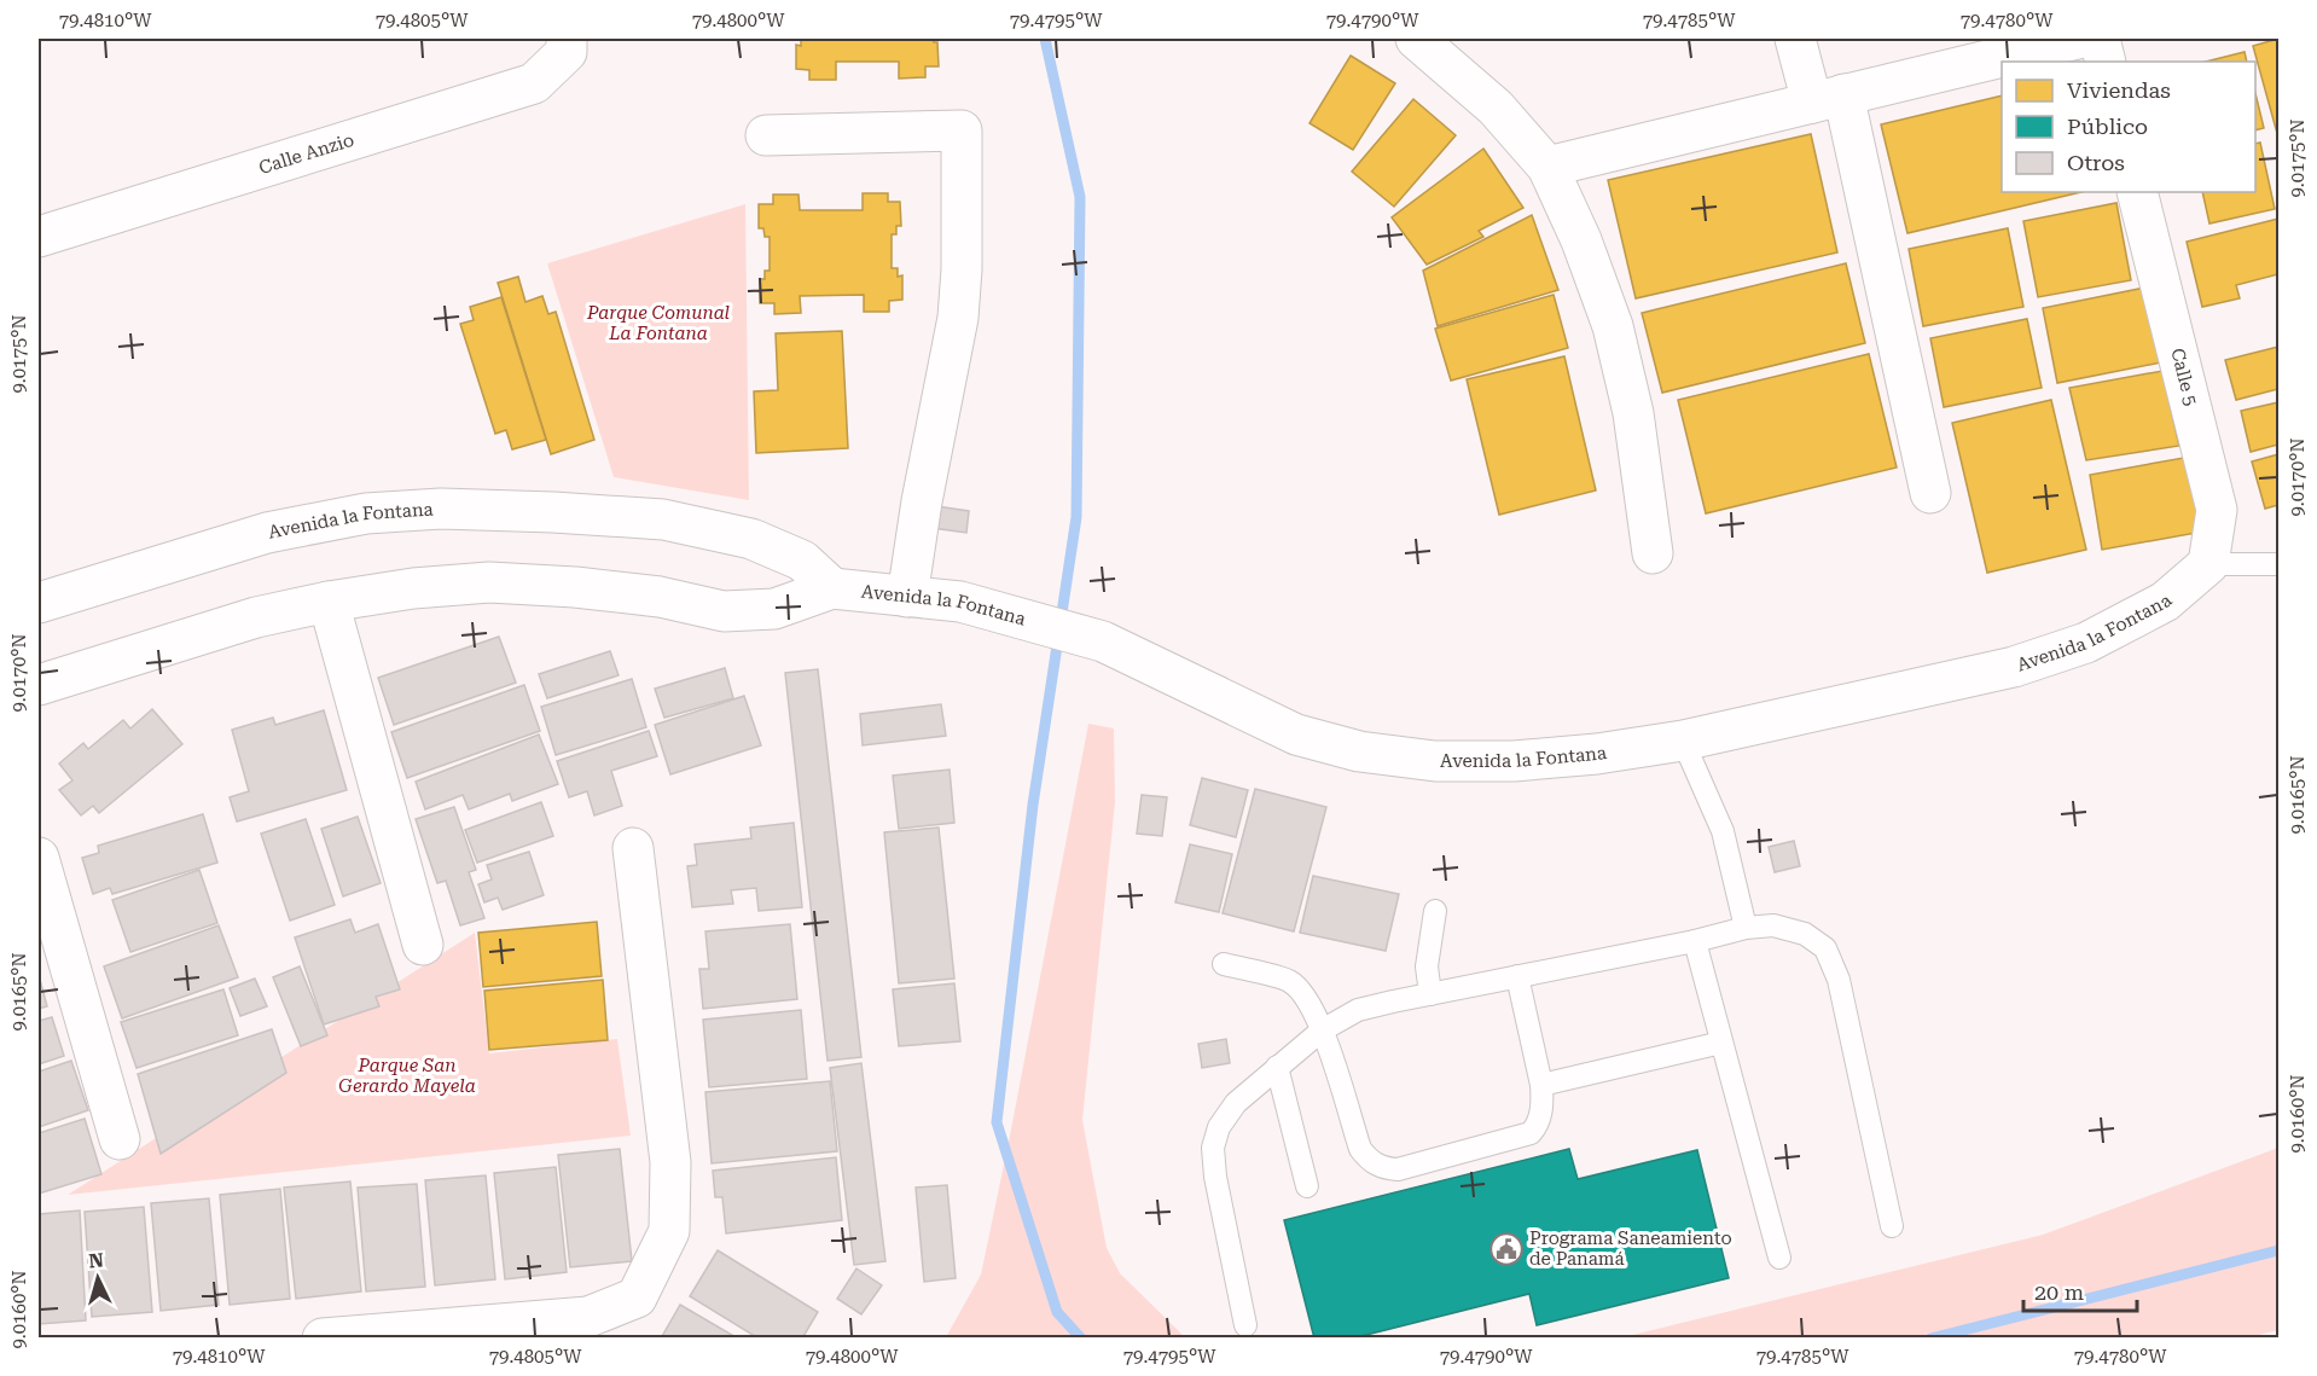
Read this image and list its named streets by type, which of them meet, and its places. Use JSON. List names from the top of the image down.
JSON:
{
  "streets": {
    "street": ["Calle Anzio", "Calle 5", "Avenida la Fontana"]
  },
  "crossings": [
    ["Calle 5", "Avenida la Fontana"]
  ],
  "parks": ["Parque Comunal La Fontana", "Parque San Gerardo Mayela"],
  "places": {
    "public building": ["Programa Saneamiento de Panamá"]
  },
  "legend": ["Viviendas", "Público", "Otros"],
  "scale_bar": "20 m",
  "north": "top",
  "coordinates": [
    "79.4810°W",
    "79.4805°W",
    "79.4800°W",
    "79.4795°W",
    "79.4790°W",
    "79.4785°W",
    "79.4780°W",
    "9.0175°N",
    "9.0170°N",
    "9.0165°N",
    "9.0160°N"
  ]
}
